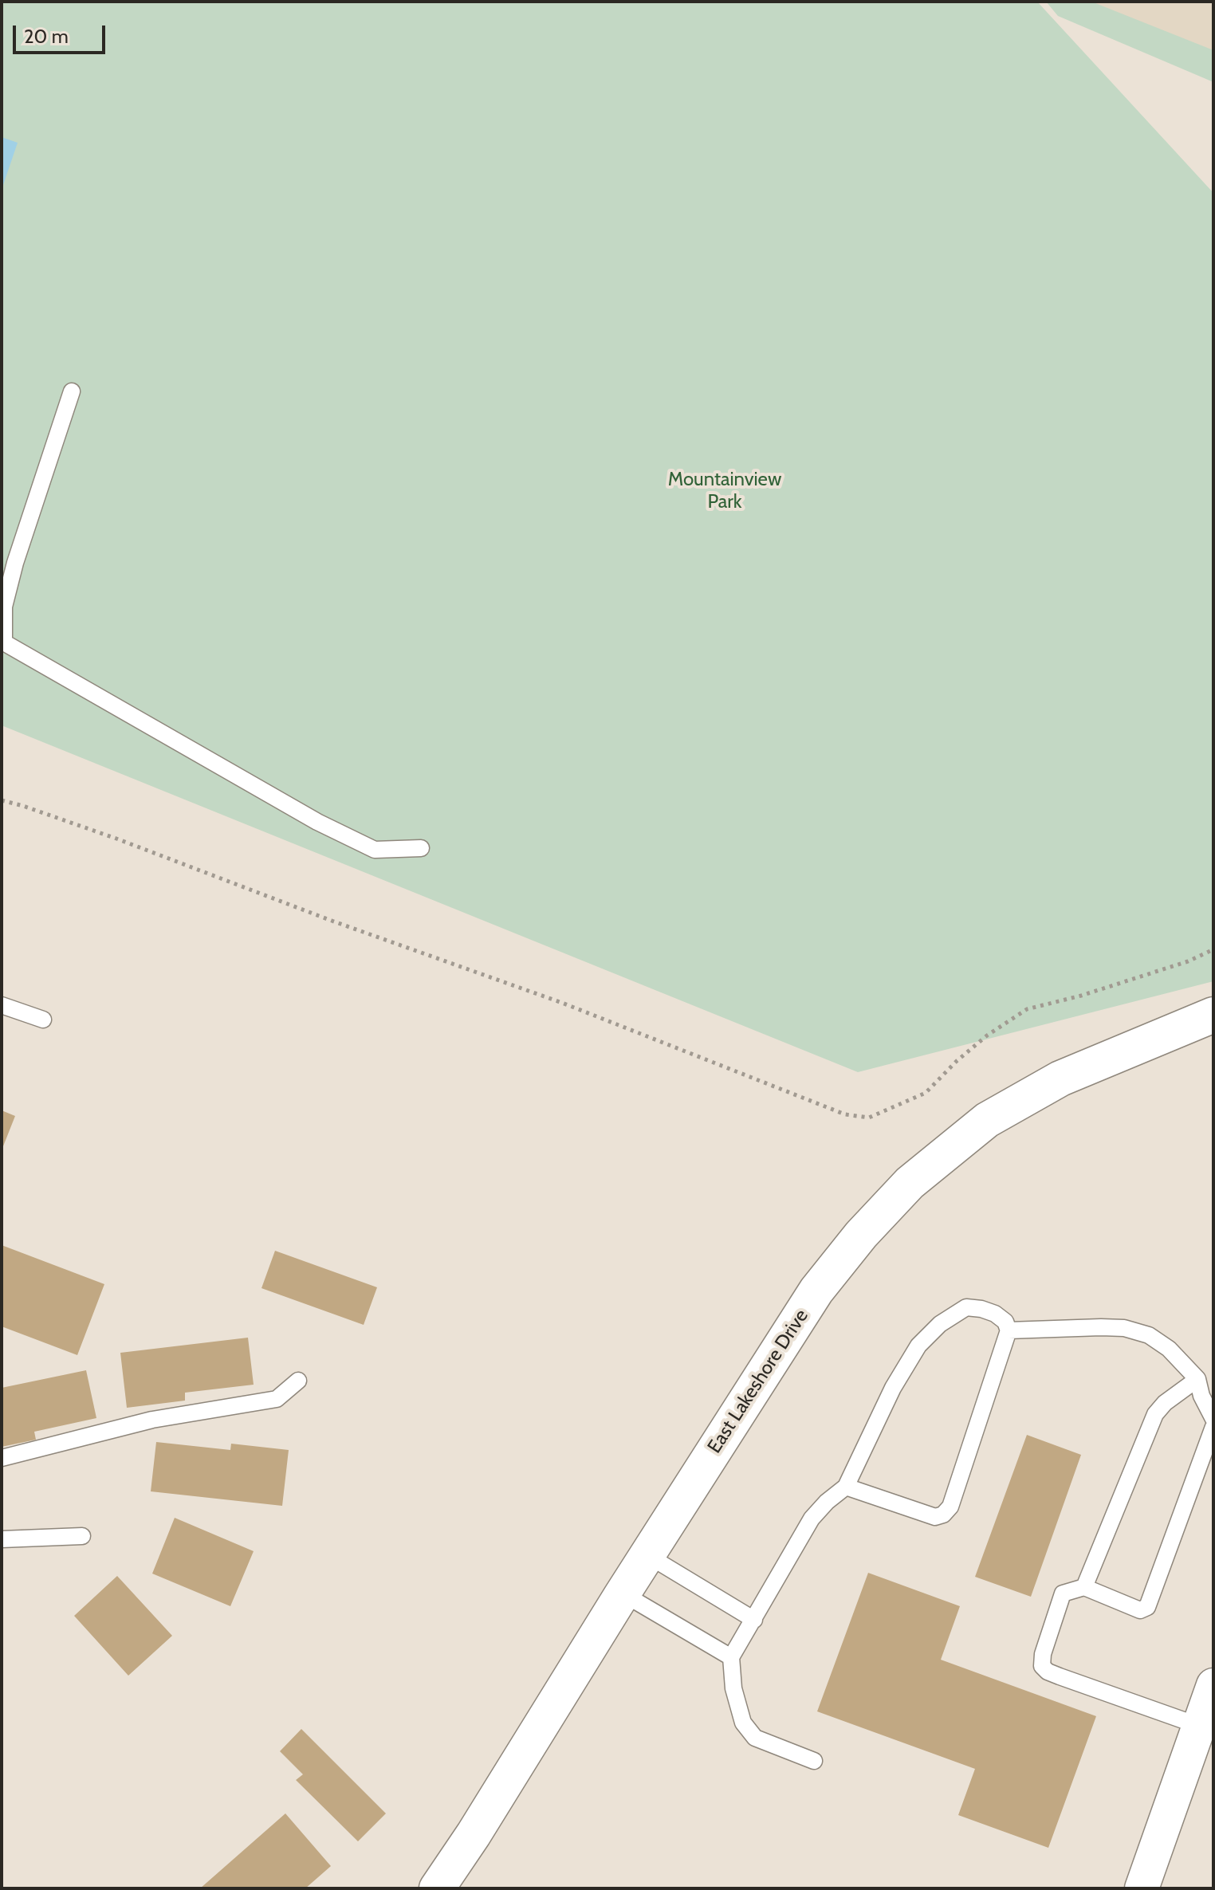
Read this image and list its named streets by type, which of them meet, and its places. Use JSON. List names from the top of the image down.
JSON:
{
  "streets": {
    "main road": ["East Lakeshore Drive"]
  },
  "parks": ["Mountainview Park"],
  "scale_bar": "20 m"
}
